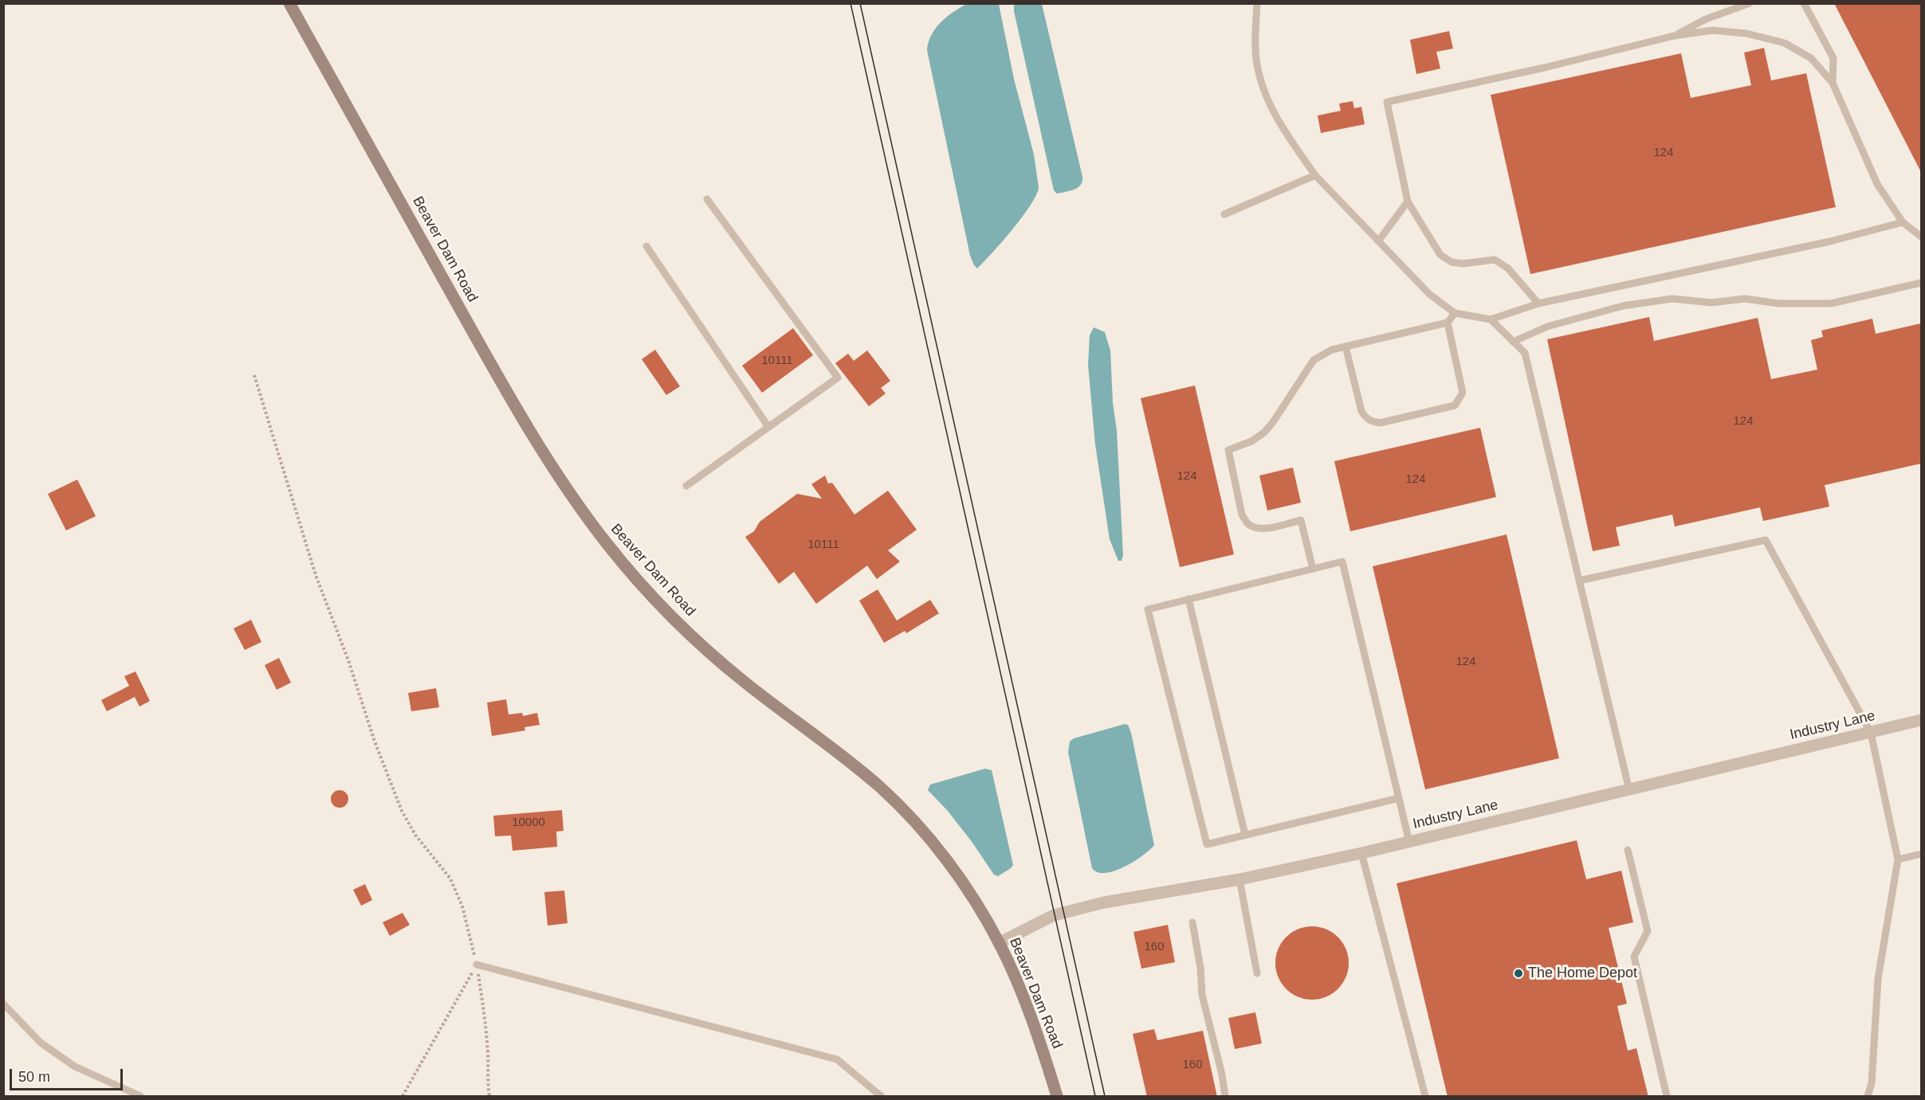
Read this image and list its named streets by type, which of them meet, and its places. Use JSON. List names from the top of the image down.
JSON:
{
  "streets": {
    "main road": ["Beaver Dam Road"],
    "street": ["Industry Lane"]
  },
  "crossings": [
    ["Beaver Dam Road", "Industry Lane"]
  ],
  "places": ["The Home Depot"],
  "house_numbers": [
    "124",
    "10111",
    "124",
    "124",
    "124",
    "10111",
    "124",
    "10000",
    "160",
    "160"
  ],
  "scale_bar": "50 m"
}
